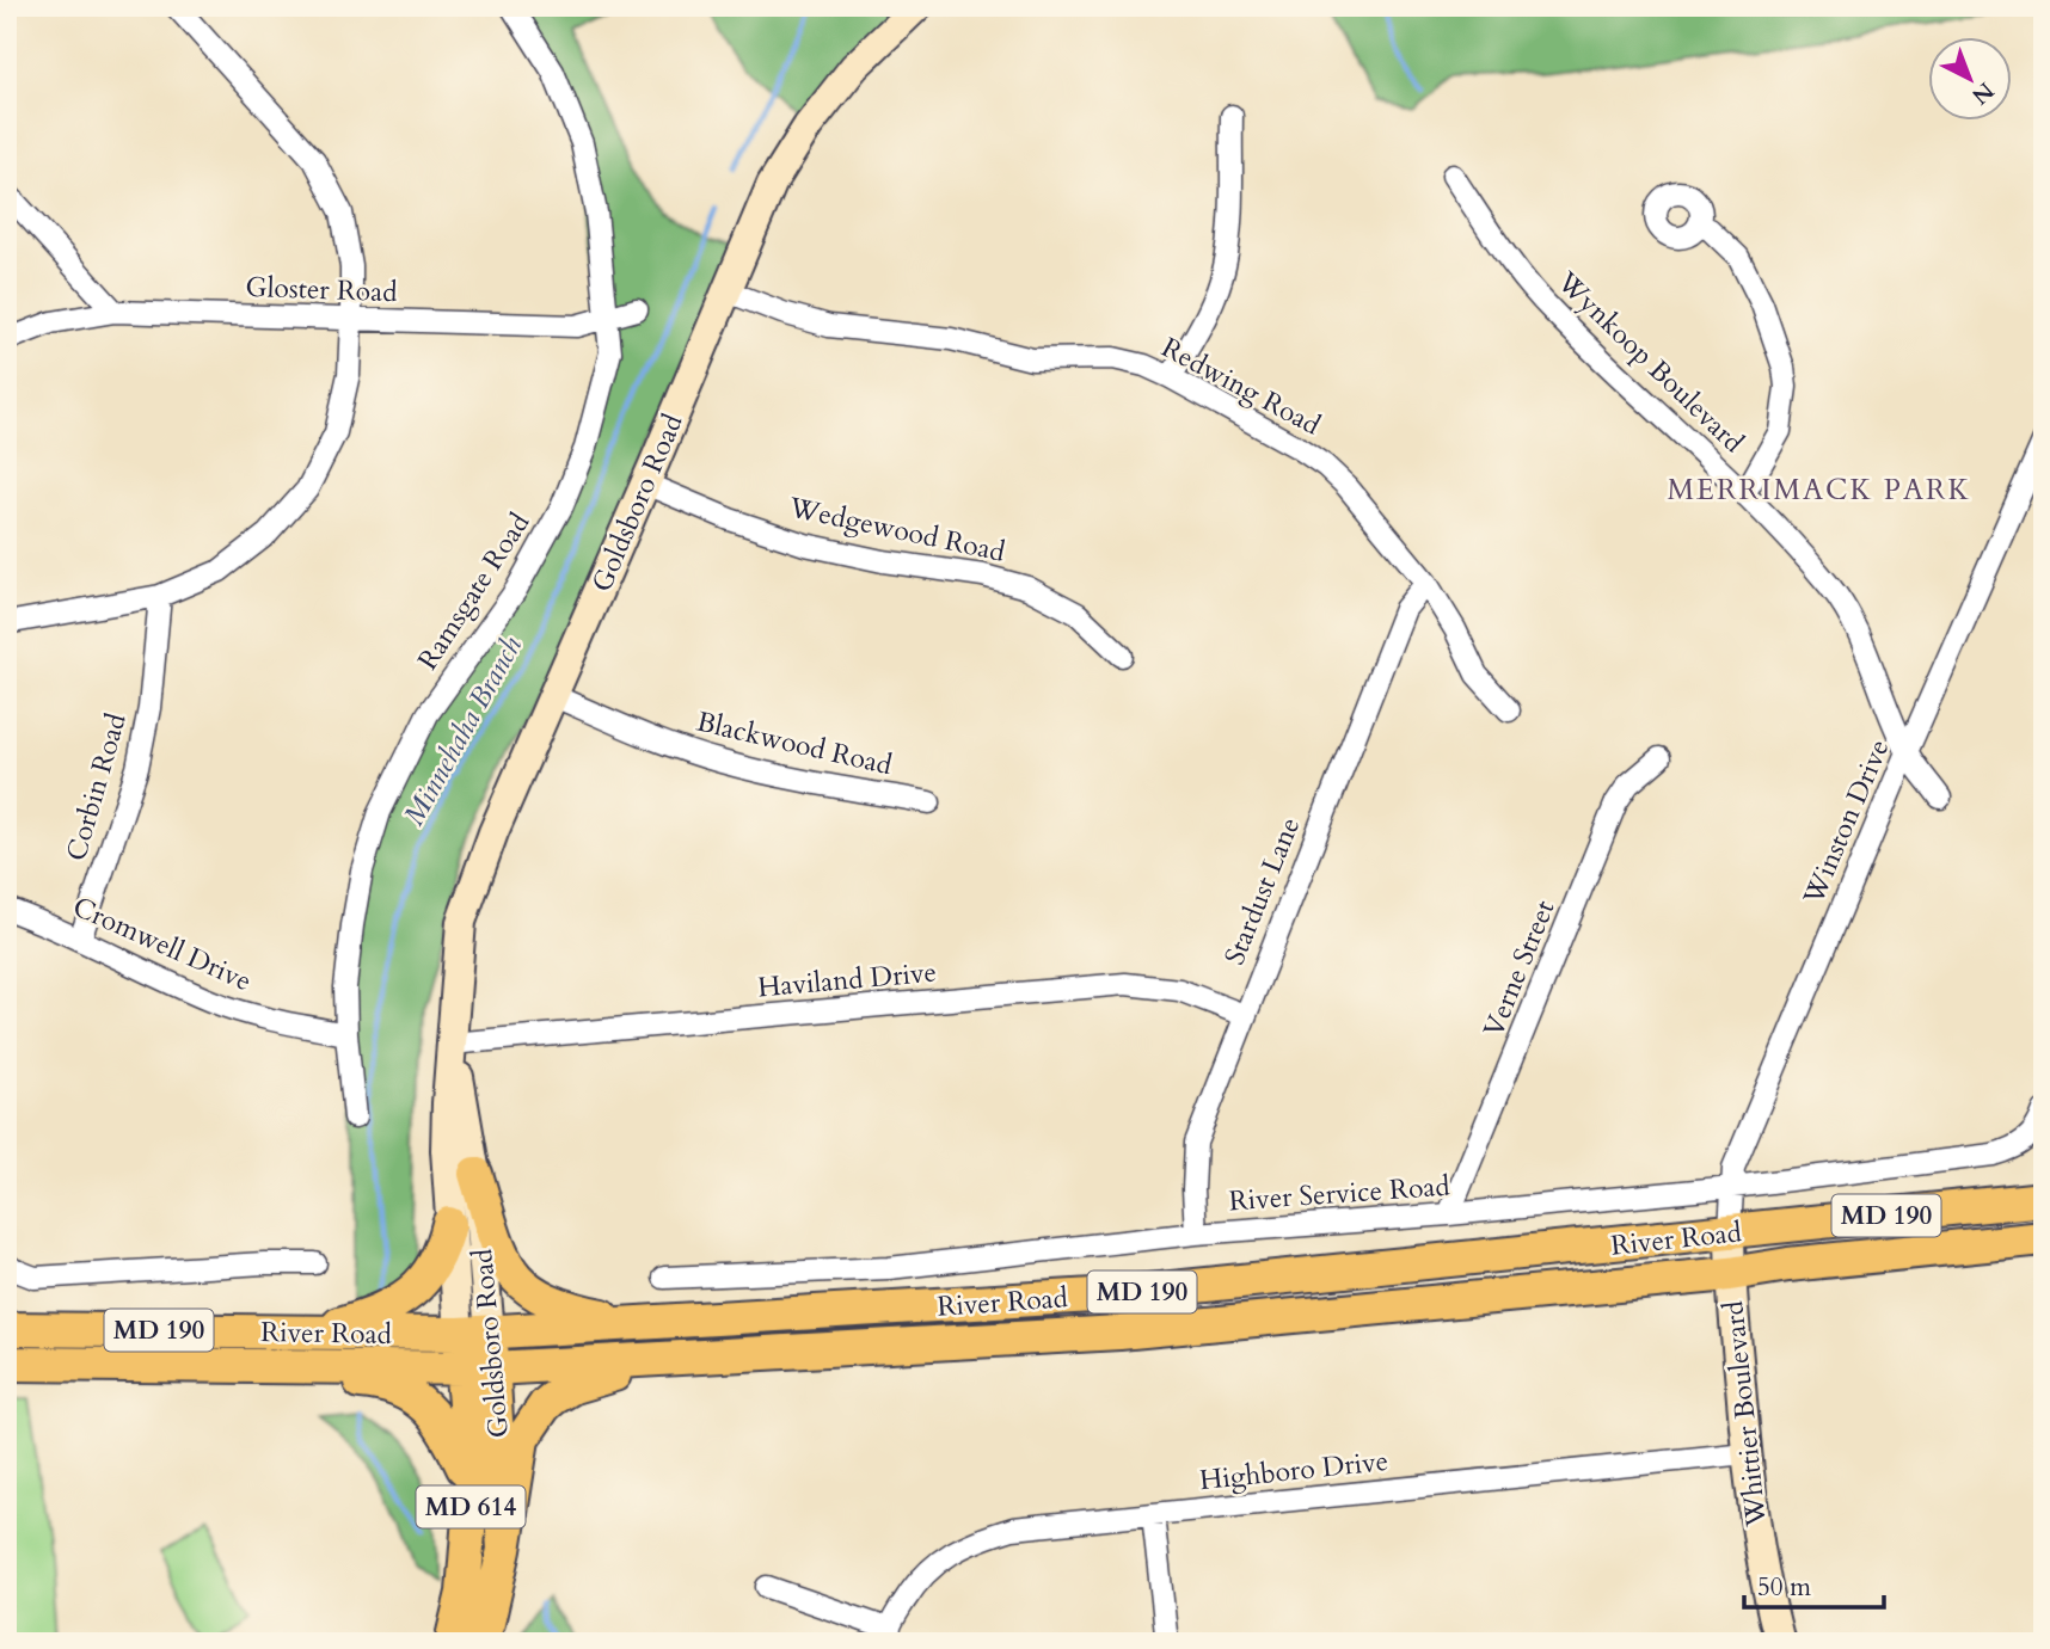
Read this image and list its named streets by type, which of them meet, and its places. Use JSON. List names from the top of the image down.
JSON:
{
  "streets": {
    "main road": [
      "Goldsboro Road",
      "MD 190",
      "River Road",
      "Whittier Boulevard",
      "MD 614"
    ],
    "street": [
      "Gloster Road",
      "Wynkoop Boulevard",
      "Redwing Road",
      "Wedgewood Road",
      "Ramsgate Road",
      "Blackwood Road",
      "Corbin Road",
      "Winston Drive",
      "Stardust Lane",
      "Cromwell Drive",
      "Verne Street",
      "Haviland Drive",
      "River Service Road",
      "Highboro Drive"
    ]
  },
  "crossings": [
    ["Gloster Road", "Ramsgate Road"],
    ["Wynkoop Boulevard", "Winston Drive"],
    ["Redwing Road", "Goldsboro Road"],
    ["Redwing Road", "Stardust Lane"],
    ["Goldsboro Road", "Wedgewood Road"],
    ["Goldsboro Road", "Blackwood Road"],
    ["Goldsboro Road", "Haviland Drive"],
    ["Goldsboro Road", "River Road"],
    ["Ramsgate Road", "Cromwell Drive"],
    ["Corbin Road", "Cromwell Drive"],
    ["Winston Drive", "River Service Road"],
    ["Winston Drive", "River Road"],
    ["Winston Drive", "Whittier Boulevard"],
    ["Stardust Lane", "Haviland Drive"],
    ["Stardust Lane", "River Service Road"],
    ["Verne Street", "River Service Road"],
    ["River Road", "Whittier Boulevard"],
    ["Whittier Boulevard", "Highboro Drive"]
  ],
  "districts": ["MERRIMACK PARK"],
  "water": ["Minnehaha Branch"],
  "scale_bar": "50 m",
  "north": "bottom right"
}
